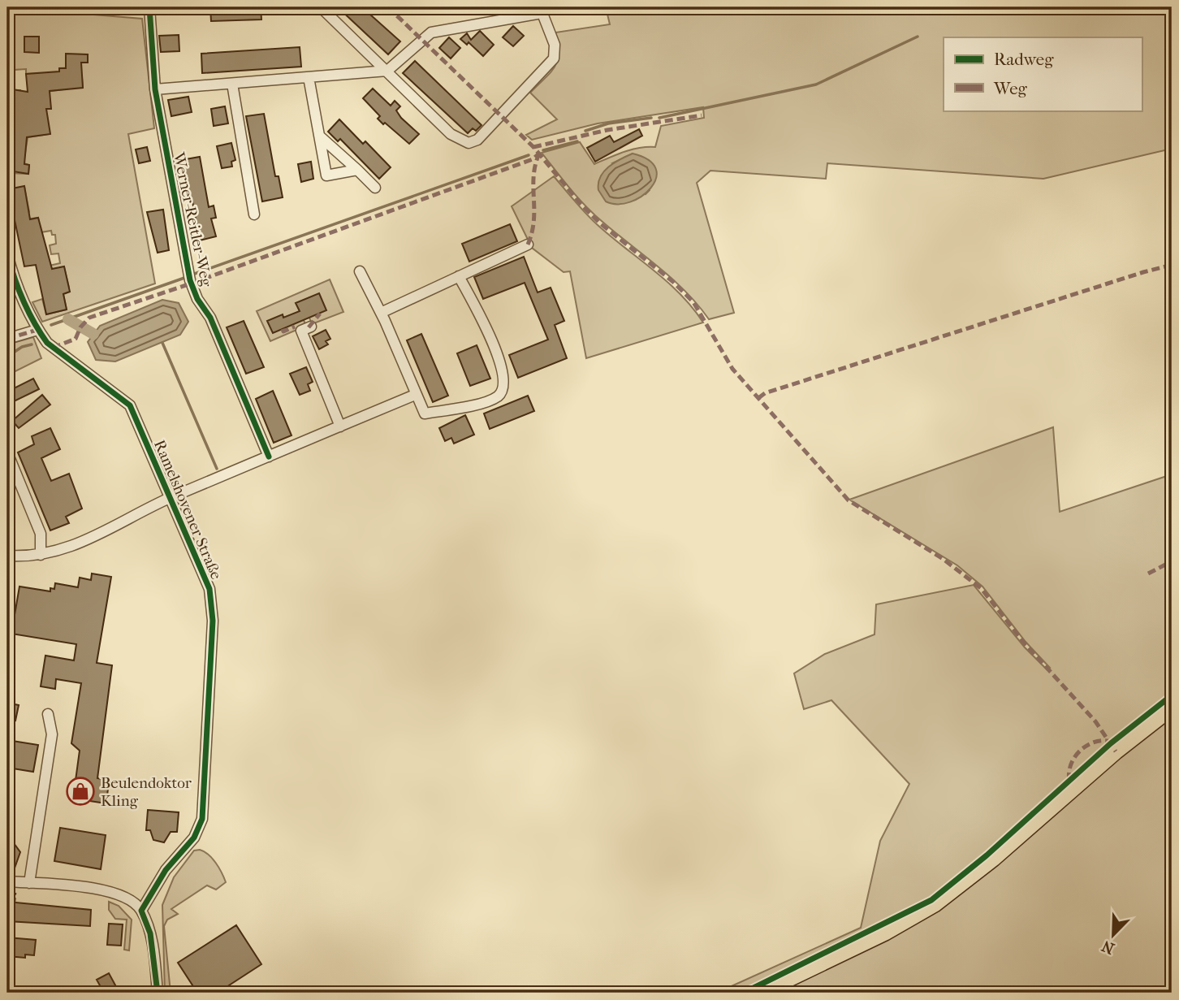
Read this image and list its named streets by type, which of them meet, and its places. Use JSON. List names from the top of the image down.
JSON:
{
  "streets": {
    "street": ["Werner-Reitler-Weg", "Ramelshovener Straße"]
  },
  "places": {
    "shop": ["Beulendoktor Kling"]
  },
  "legend": ["Radweg", "Weg"],
  "north": "bottom left"
}
